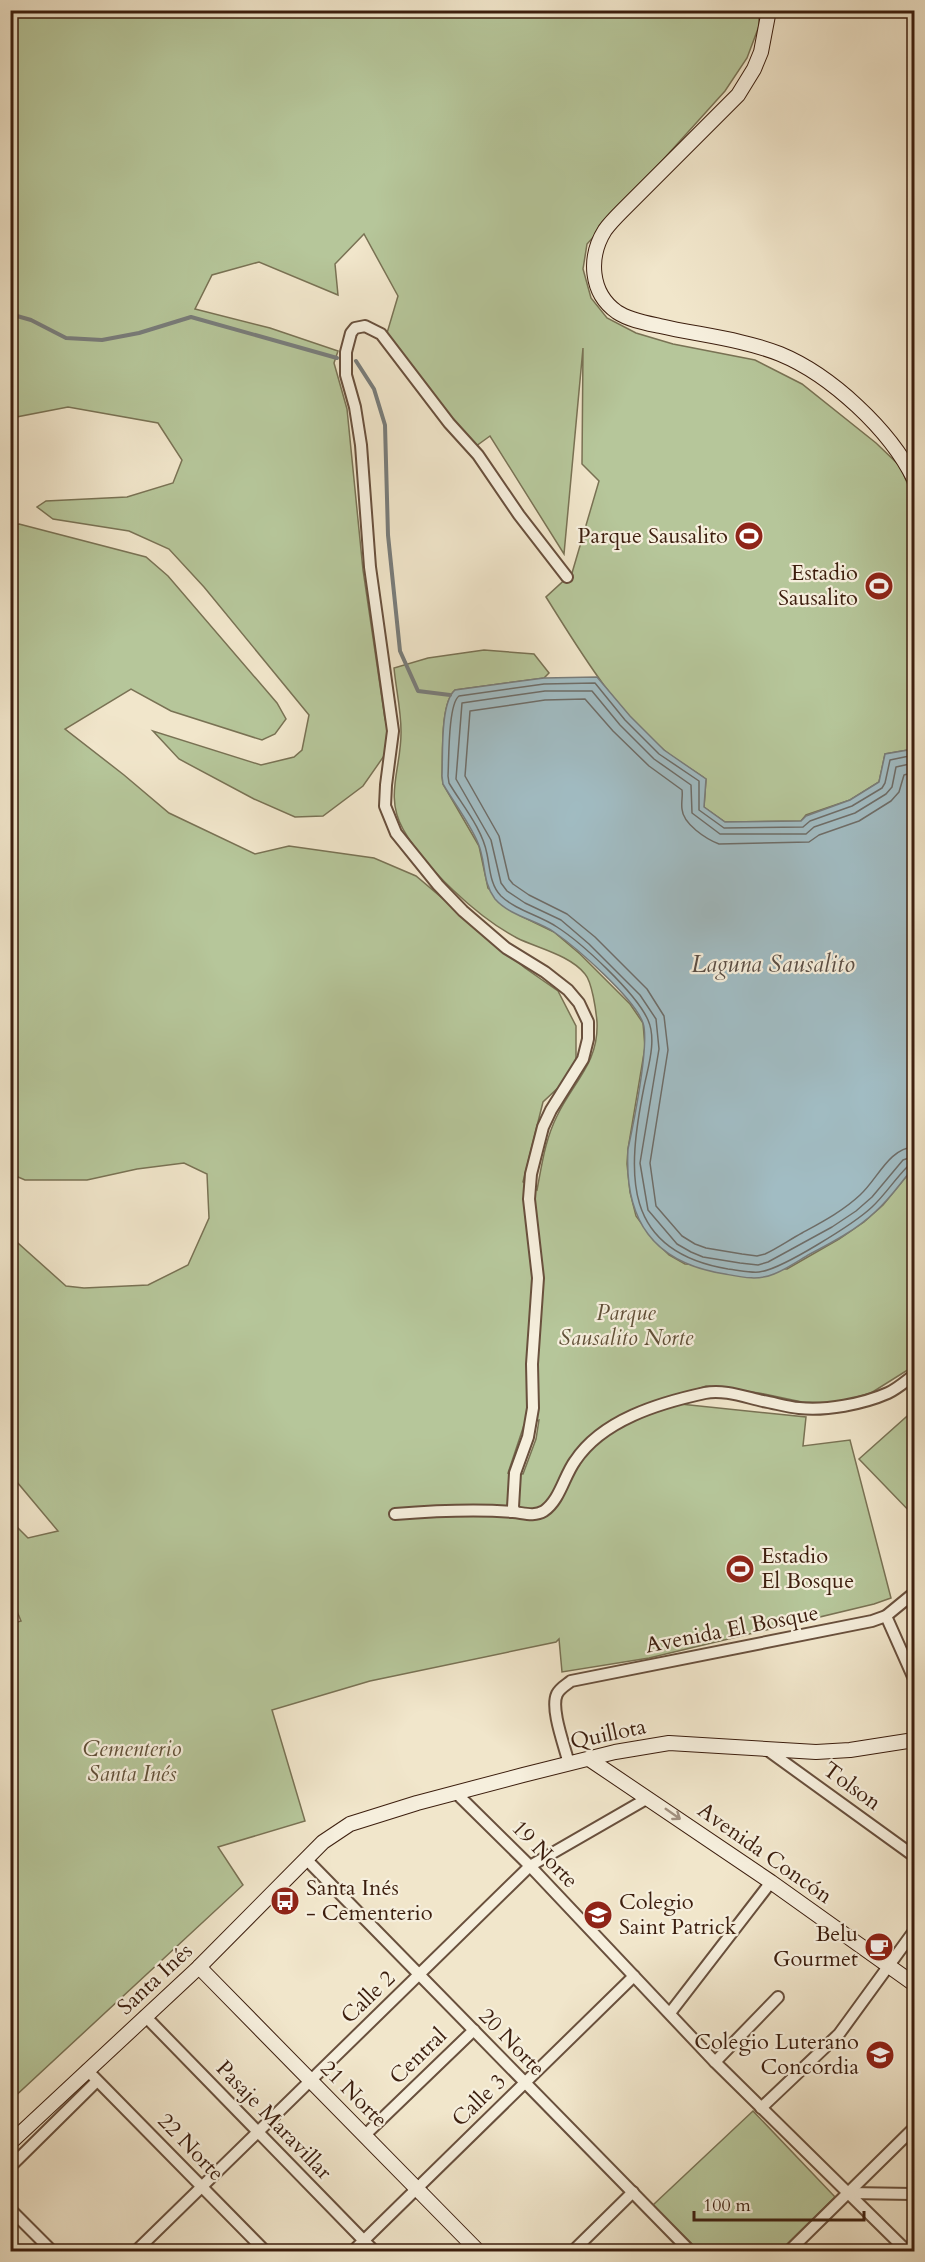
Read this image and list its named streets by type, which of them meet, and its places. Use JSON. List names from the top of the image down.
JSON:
{
  "streets": {
    "main road": [
      "Quillota",
      "Avenida Concón",
      "Santa Inés",
      "21 Norte"
    ],
    "street": [
      "Avenida El Bosque",
      "Tolson",
      "19 Norte",
      "Calle 2",
      "20 Norte",
      "Central",
      "Calle 3",
      "Pasaje Maravillar",
      "22 Norte"
    ]
  },
  "crossings": [
    ["Avenida El Bosque", "Quillota"],
    ["Quillota", "Tolson"],
    ["Quillota", "Avenida Concón"],
    ["Quillota", "19 Norte"],
    ["Quillota", "Santa Inés"],
    ["Avenida Concón", "Calle 2"],
    ["19 Norte", "Calle 2"],
    ["19 Norte", "Calle 3"],
    ["Santa Inés", "20 Norte"],
    ["Santa Inés", "21 Norte"],
    ["Santa Inés", "Pasaje Maravillar"],
    ["Santa Inés", "22 Norte"],
    ["Calle 2", "20 Norte"],
    ["Calle 2", "21 Norte"],
    ["Calle 2", "Pasaje Maravillar"],
    ["Calle 2", "22 Norte"],
    ["20 Norte", "Central"],
    ["20 Norte", "Calle 3"],
    ["Central", "21 Norte"],
    ["21 Norte", "Calle 3"],
    ["Calle 3", "Pasaje Maravillar"]
  ],
  "one_way": ["Avenida Concón"],
  "water": ["Laguna Sausalito"],
  "parks": ["Parque Sausalito Norte", "Cementerio Santa Inés"],
  "places": {
    "sports": ["Parque Sausalito", "Estadio Sausalito", "Estadio El Bosque"],
    "bus stop": ["Santa Inés - Cementerio"],
    "school or university": ["Colegio Saint Patrick", "Colegio Luterano Concordia"],
    "cafe": ["Belu Gourmet"]
  },
  "scale_bar": "100 m"
}
